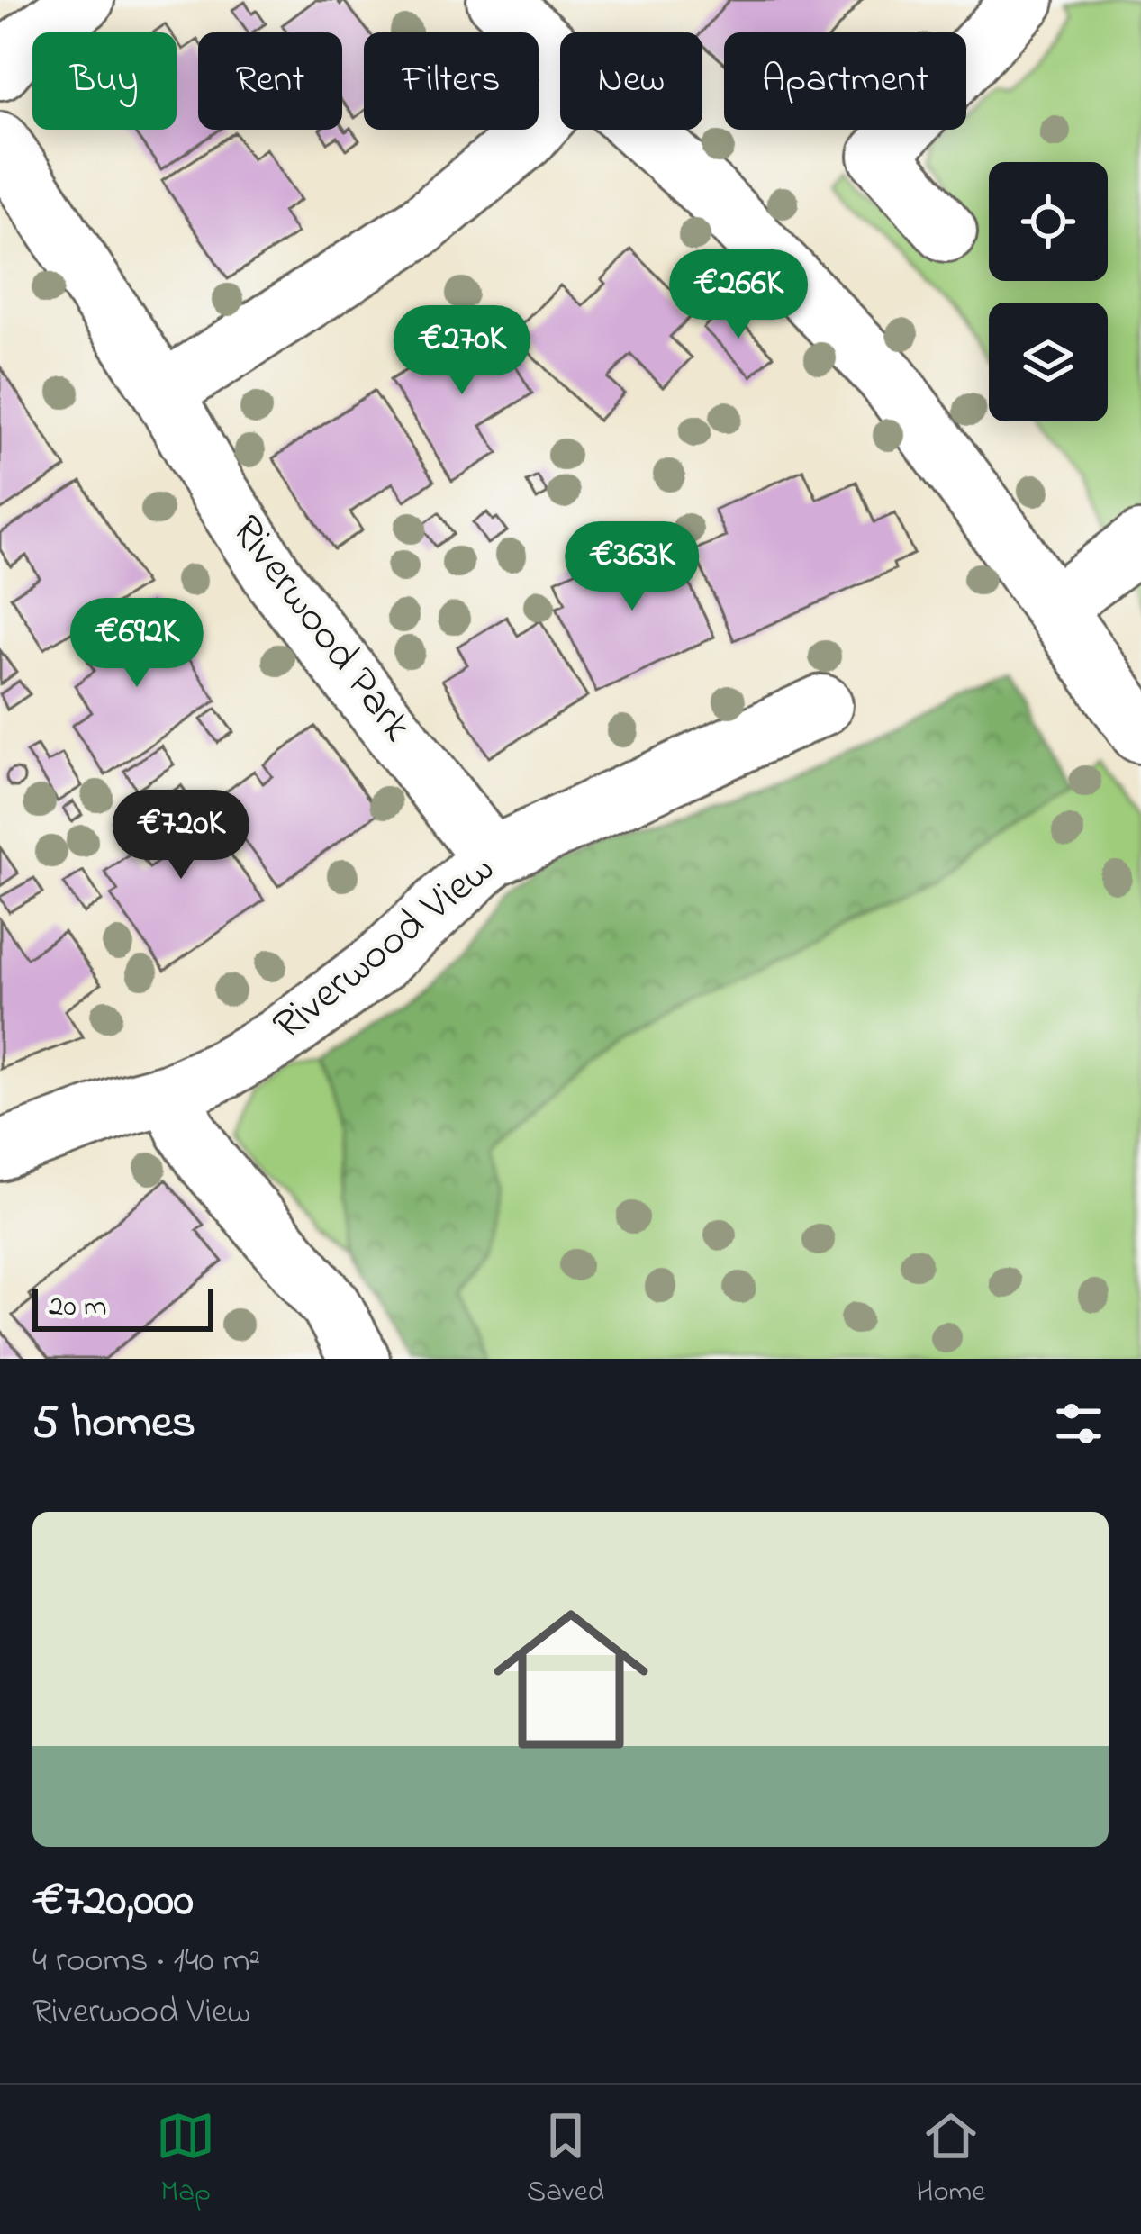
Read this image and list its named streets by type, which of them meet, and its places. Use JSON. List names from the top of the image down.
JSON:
{
  "streets": {
    "street": ["Riverwood Park", "Riverwood View"]
  },
  "crossings": [
    ["Riverwood Park", "Riverwood View"]
  ],
  "scale_bar": "20 m",
  "page": {
    "chip": [
      "Buy",
      "Rent",
      "Filters",
      "New",
      "Apartment"
    ],
    "price": [
      "€266K",
      "€270K",
      "€363K",
      "€692K",
      "€720K"
    ],
    "scale": "20 m",
    "heading": "5 homes",
    "list": [
      {
        "name": "€720,000",
        "note": "4 rooms · 140 m² · Riverwood View"
      }
    ],
    "tabs": ["Map", "Saved", "Home"]
  }
}
